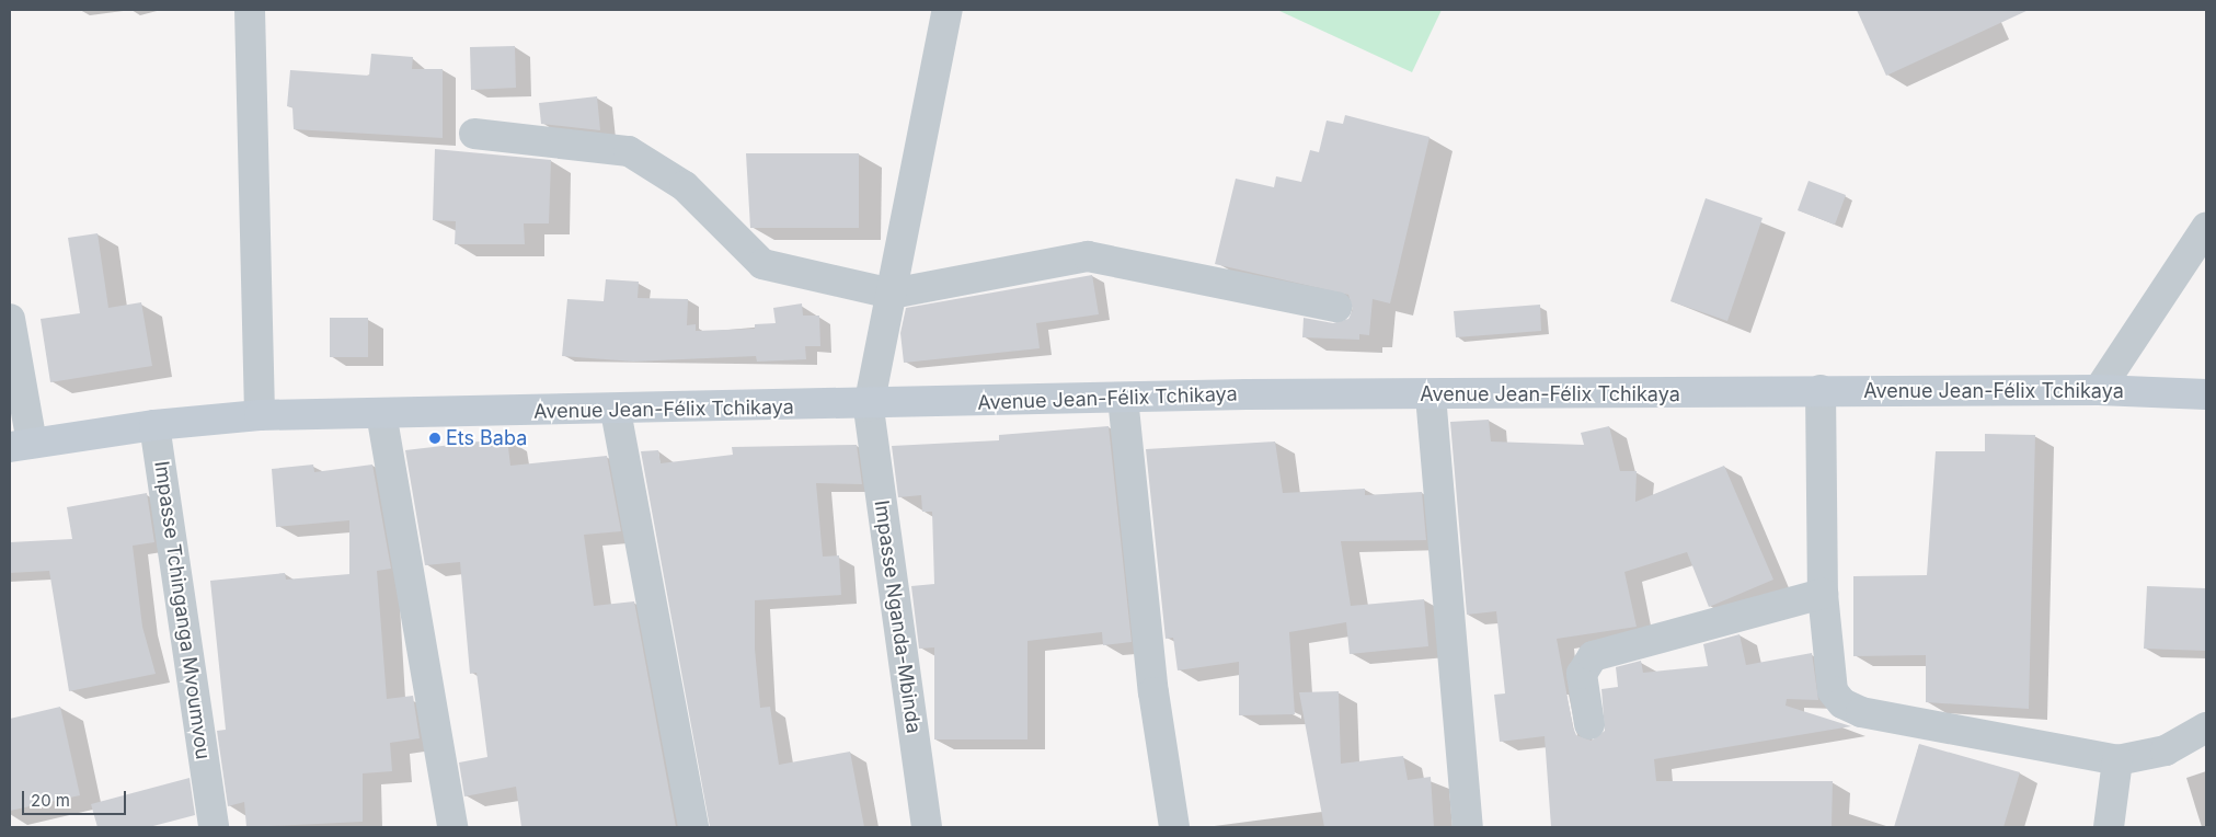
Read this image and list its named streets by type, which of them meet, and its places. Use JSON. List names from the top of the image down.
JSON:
{
  "streets": {
    "street": ["Avenue Jean-Félix Tchikaya", "Impasse Tchinganga Mvoumvou", "Impasse Nganda-Mbinda"]
  },
  "crossings": [
    ["Avenue Jean-Félix Tchikaya", "Impasse Tchinganga Mvoumvou"],
    ["Avenue Jean-Félix Tchikaya", "Impasse Nganda-Mbinda"]
  ],
  "places": ["Ets Baba"],
  "scale_bar": "20 m"
}
